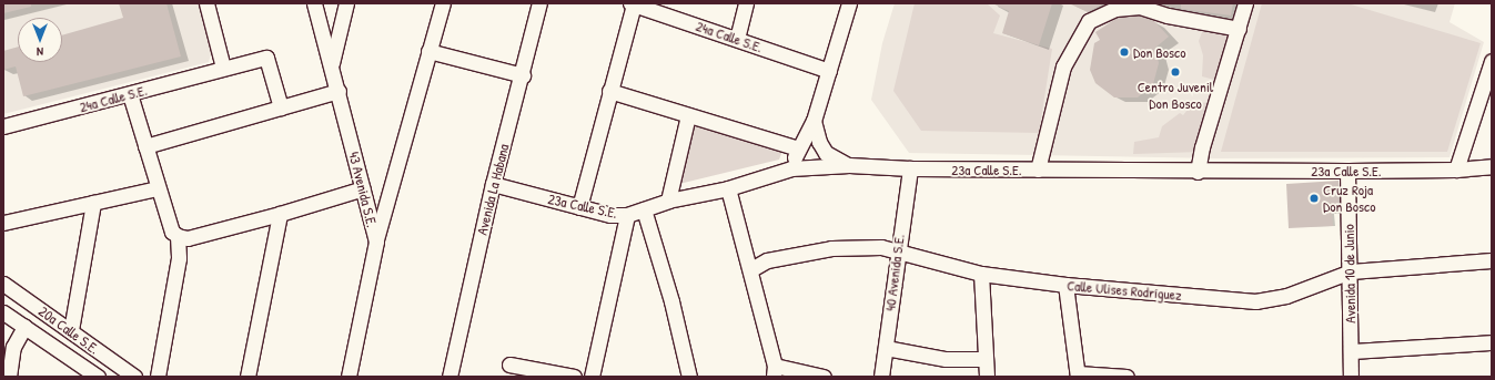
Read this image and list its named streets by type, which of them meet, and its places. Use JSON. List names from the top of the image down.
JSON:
{
  "streets": {
    "street": [
      "24a Calle S.E.",
      "23a Calle S.E.",
      "43 Avenida S.E.",
      "Avenida La Habana",
      "40 Avenida S.E.",
      "Avenida 10 de Junio",
      "Calle Ulises Rodríguez",
      "20a Calle S.E."
    ]
  },
  "crossings": [
    ["23a Calle S.E.", "Avenida La Habana"],
    ["23a Calle S.E.", "40 Avenida S.E."],
    ["23a Calle S.E.", "Avenida 10 de Junio"],
    ["40 Avenida S.E.", "Calle Ulises Rodríguez"],
    ["Avenida 10 de Junio", "Calle Ulises Rodríguez"]
  ],
  "places": ["Don Bosco", "Centro Juvenil Don Bosco", "Cruz Roja Don Bosco"],
  "north": "bottom"
}
